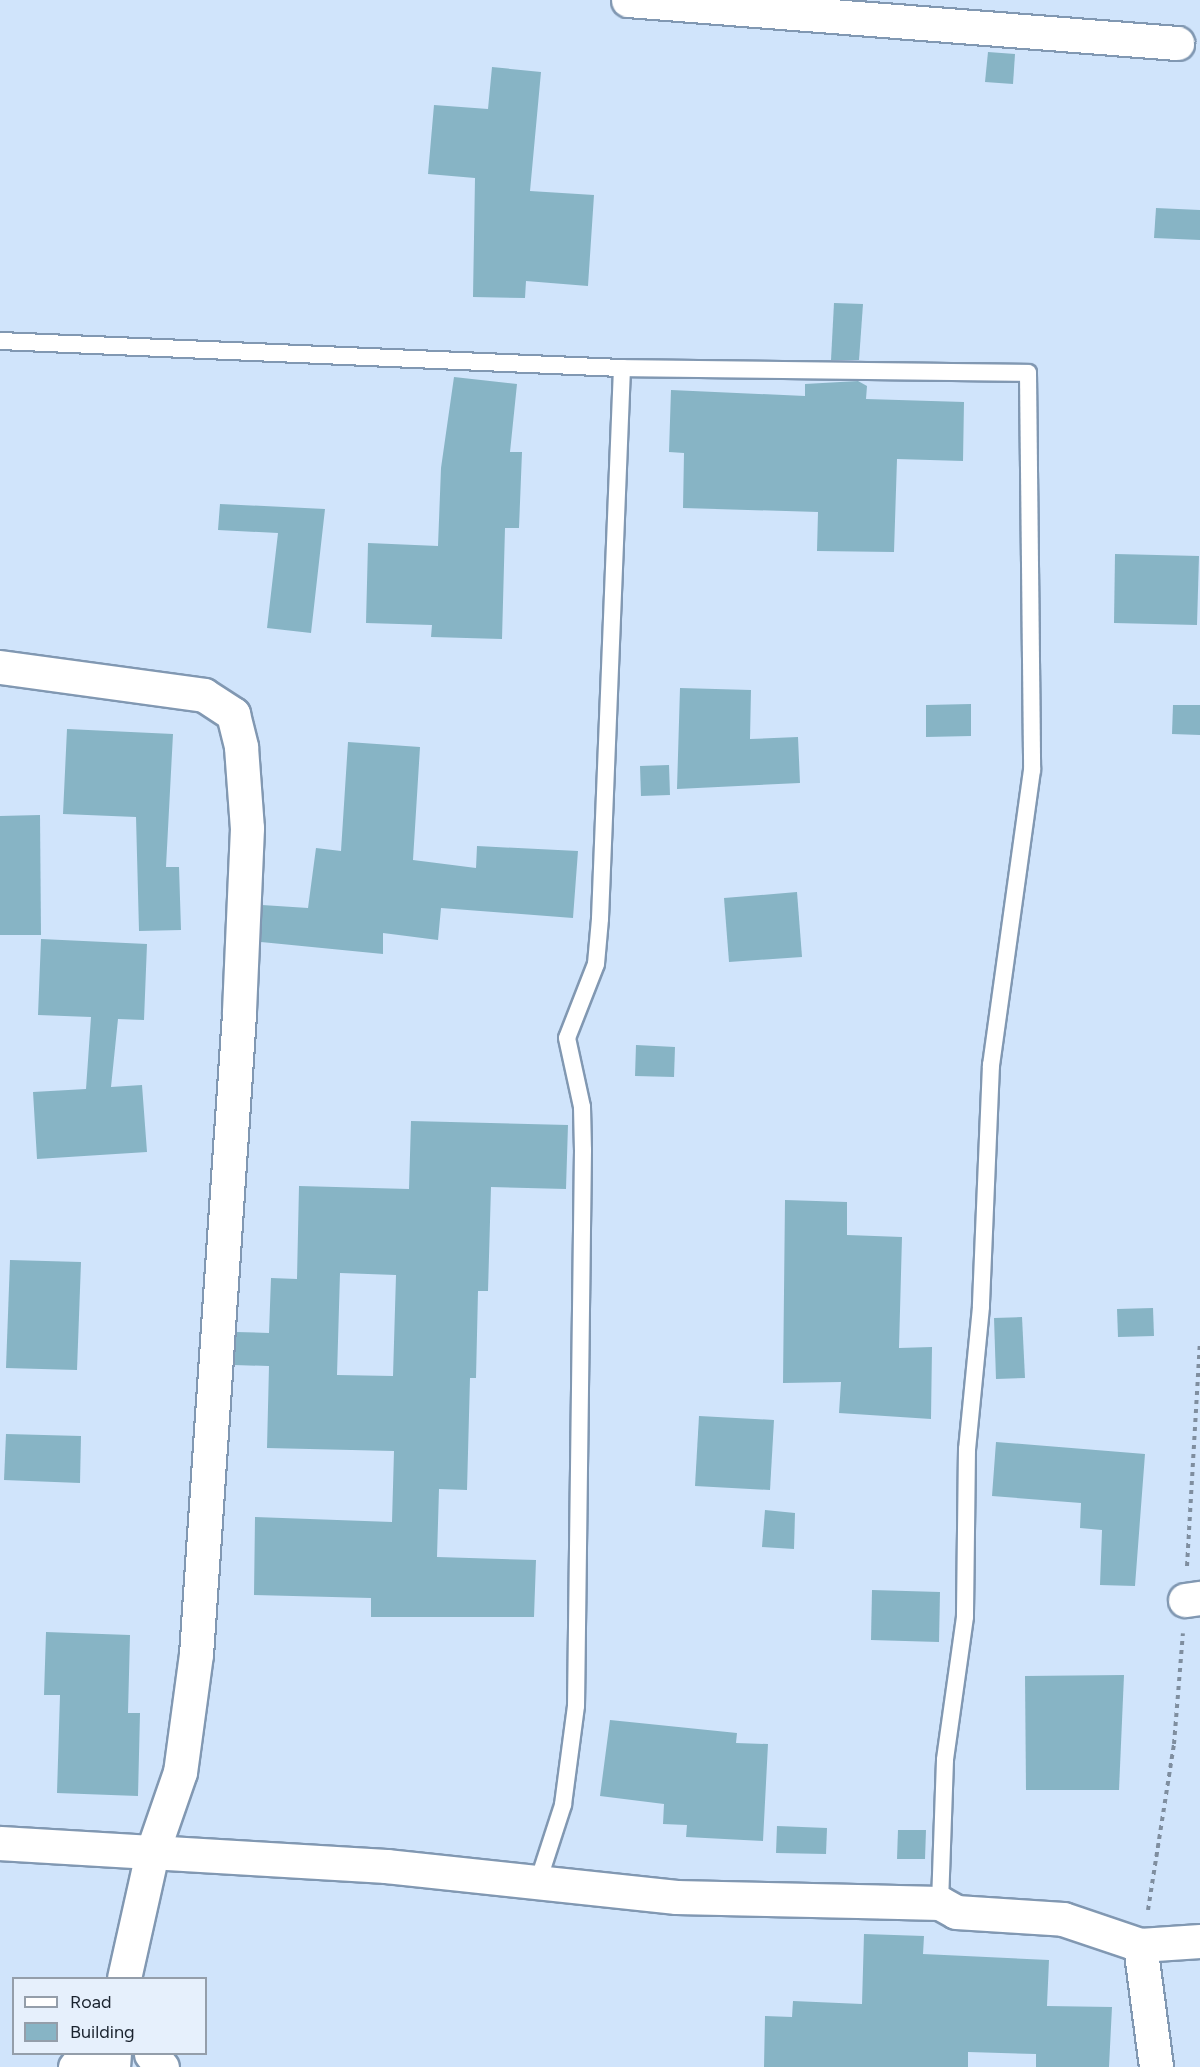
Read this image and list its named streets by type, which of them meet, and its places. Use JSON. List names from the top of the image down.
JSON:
{
  "legend": ["Road", "Building"]
}
